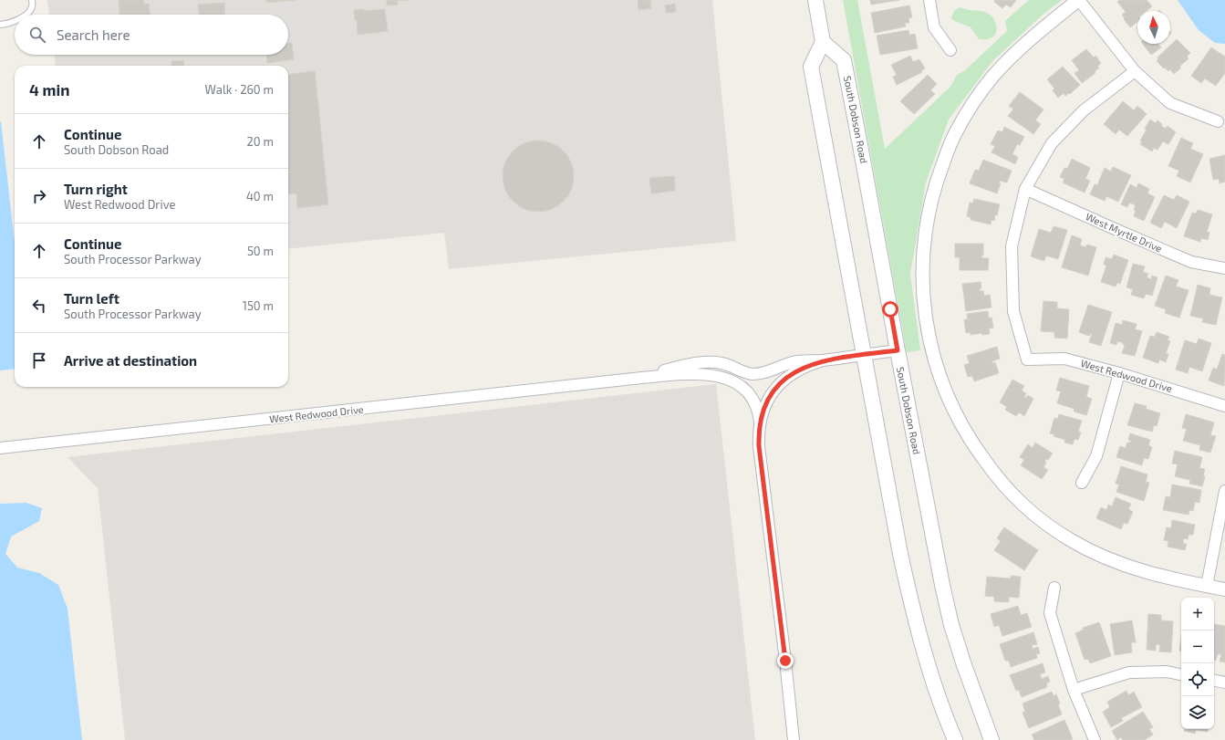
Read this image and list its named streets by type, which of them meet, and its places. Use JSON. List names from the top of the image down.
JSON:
{
  "streets": {
    "main road": ["South Dobson Road"],
    "street": ["West Myrtle Drive", "West Redwood Drive"]
  },
  "crossings": [
    ["South Dobson Road", "West Redwood Drive"],
    ["West Myrtle Drive", "West Redwood Drive"]
  ],
  "north": "top",
  "page": {
    "search": "Search here",
    "heading": ["4 min", "Walk · 260 m"],
    "list": [
      ["Continue", "South Dobson Road", "20 m"],
      ["Turn right", "West Redwood Drive", "40 m"],
      ["Continue", "South Processor Parkway", "50 m"],
      ["Turn left", "South Processor Parkway", "150 m"],
      "Arrive at destination"
    ],
    "map_buttons": ["+", "−"]
  }
}
